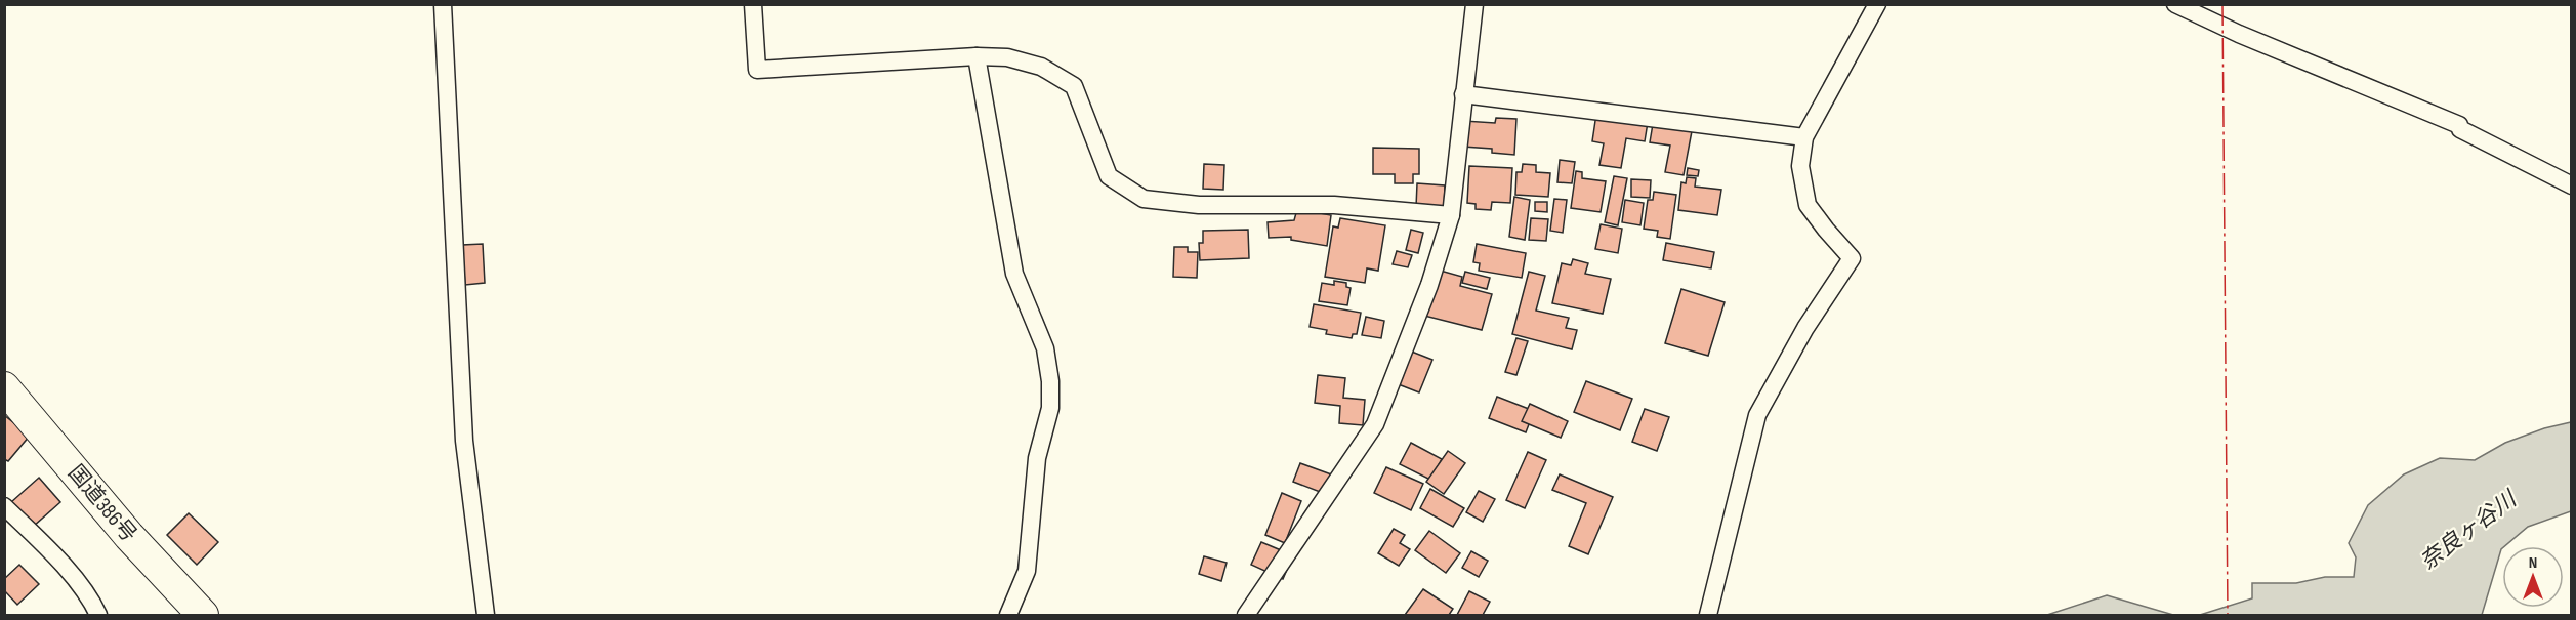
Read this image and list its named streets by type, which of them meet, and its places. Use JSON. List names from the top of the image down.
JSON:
{
  "streets": {
    "highway": ["国道386号"]
  },
  "water": ["奈良ヶ谷川"],
  "north": "top"
}
